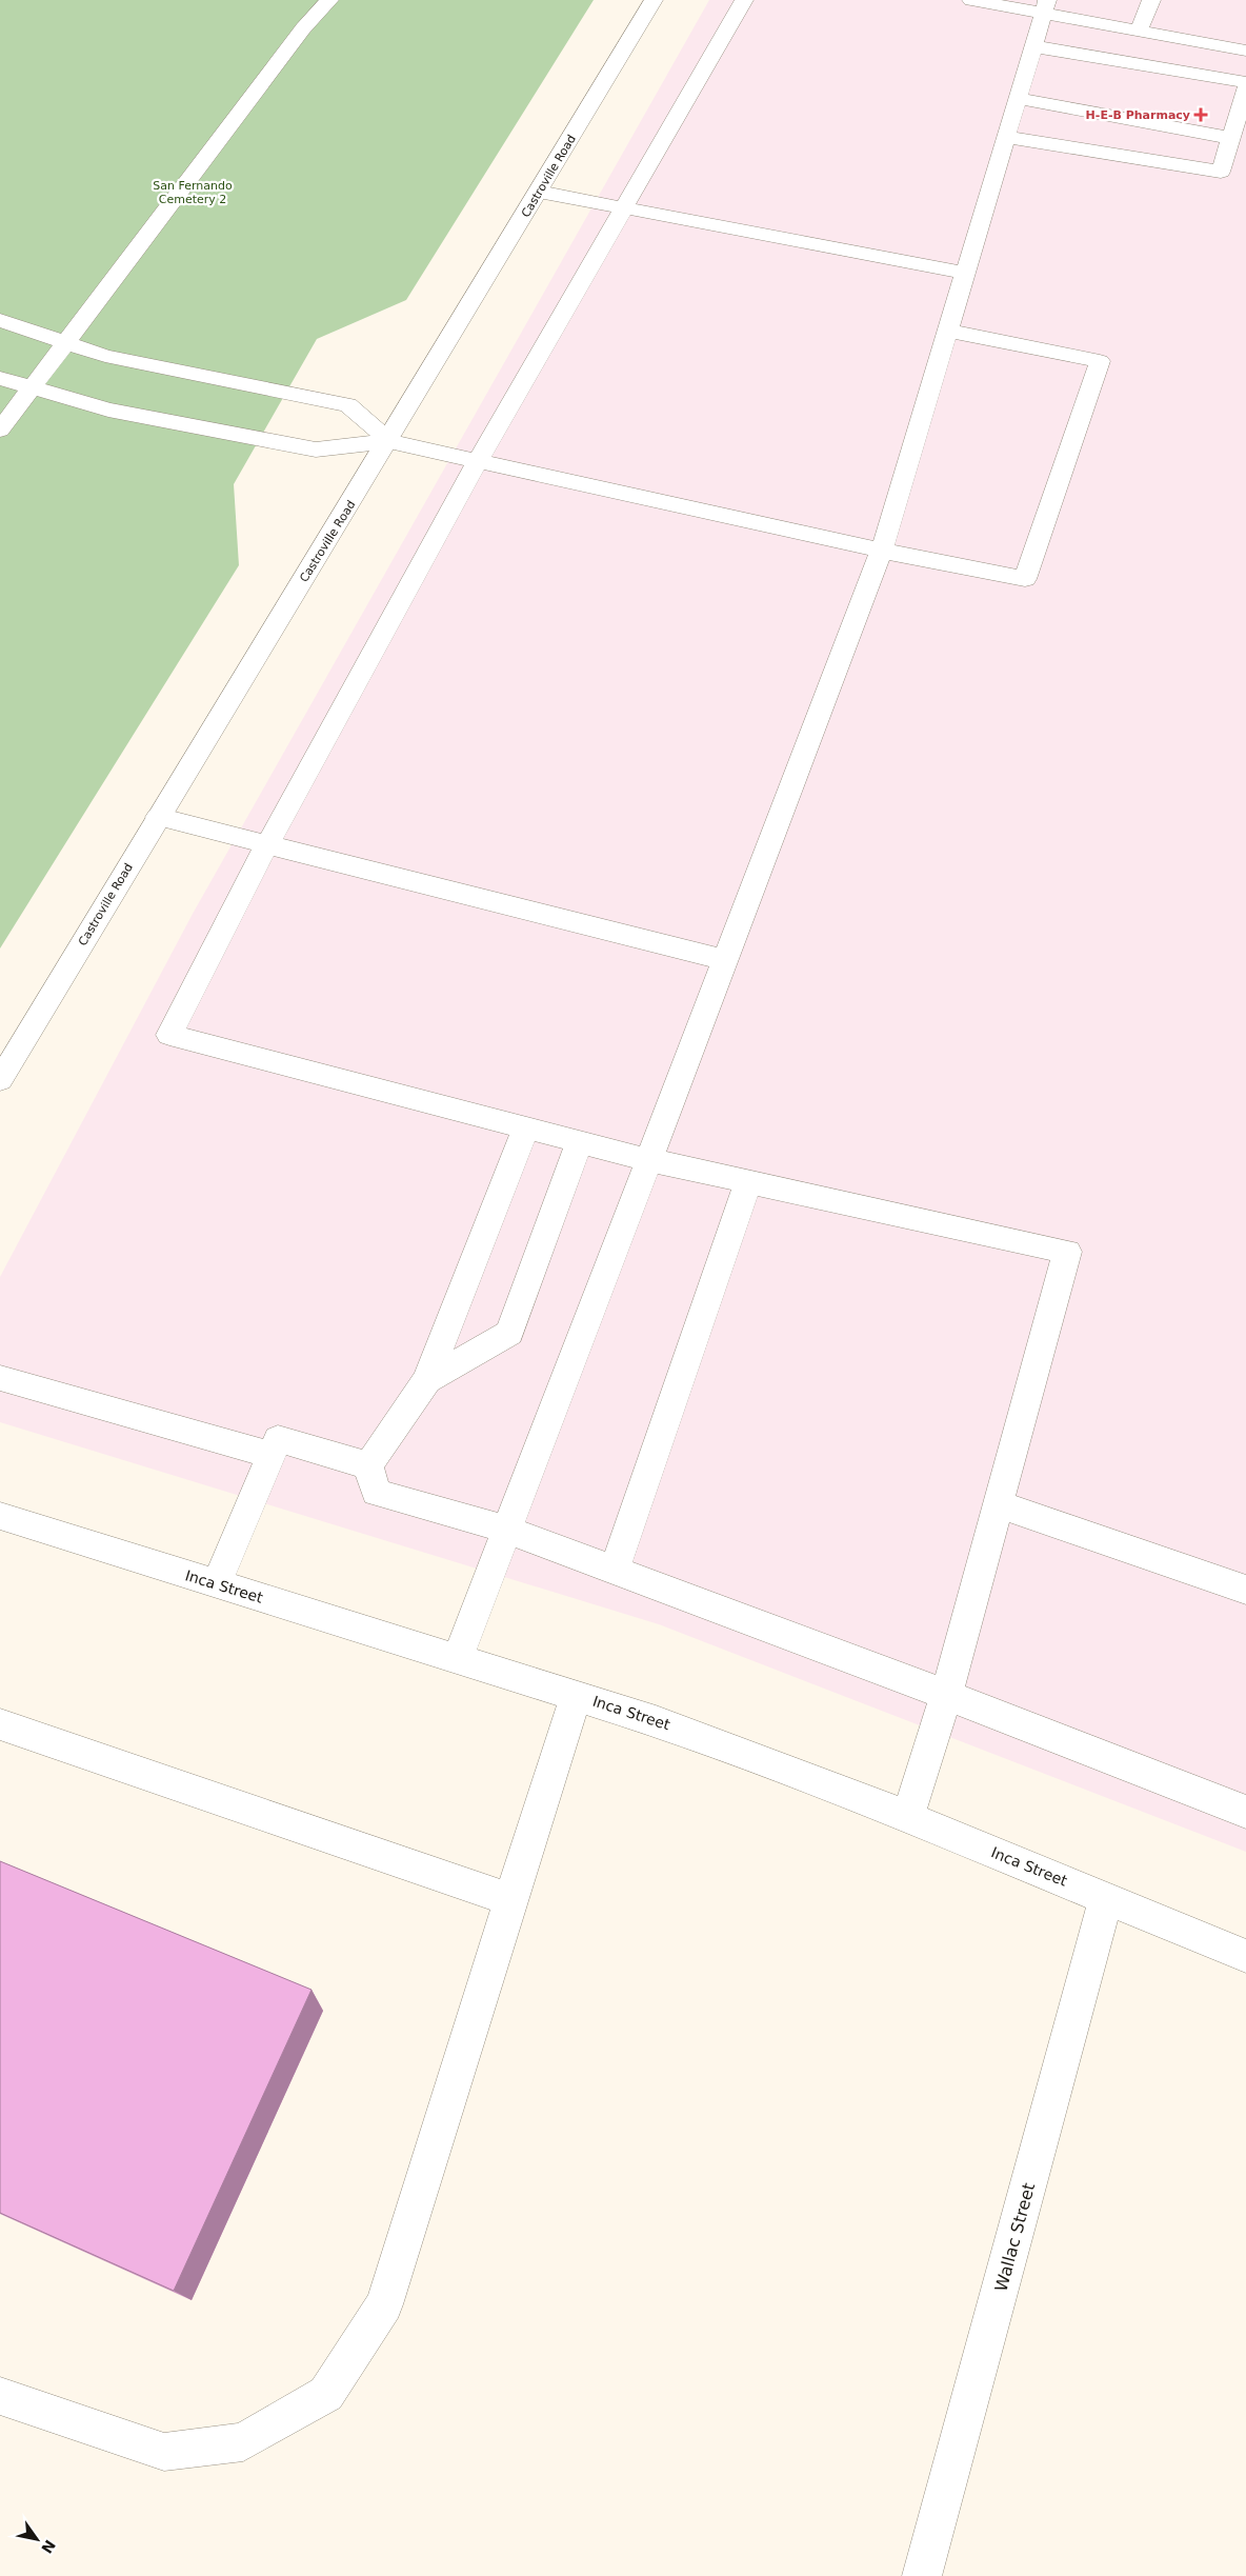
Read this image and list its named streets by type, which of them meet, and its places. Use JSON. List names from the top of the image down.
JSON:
{
  "streets": {
    "main road": ["Castroville Road", "Inca Street", "Wallac Street"]
  },
  "crossings": [
    ["Inca Street", "Wallac Street"]
  ],
  "parks": ["San Fernando Cemetery 2"],
  "places": {
    "health": ["H-E-B Pharmacy"]
  },
  "north": "bottom right"
}
